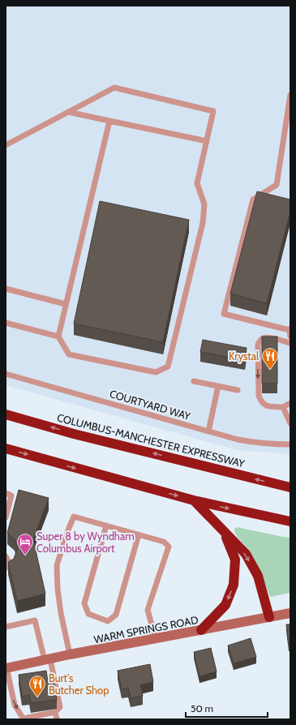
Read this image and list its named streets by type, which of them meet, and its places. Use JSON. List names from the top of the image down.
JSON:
{
  "streets": {
    "highway": ["COLUMBUS-MANCHESTER EXPRESSWAY"],
    "main road": ["WARM SPRINGS ROAD"],
    "lane": ["COURTYARD WAY"]
  },
  "places": {
    "restaurant": ["Krystal", "Burt's Butcher Shop"],
    "hotel": ["Super 8 by Wyndham Columbus Airport"]
  },
  "scale_bar": "50 m"
}
